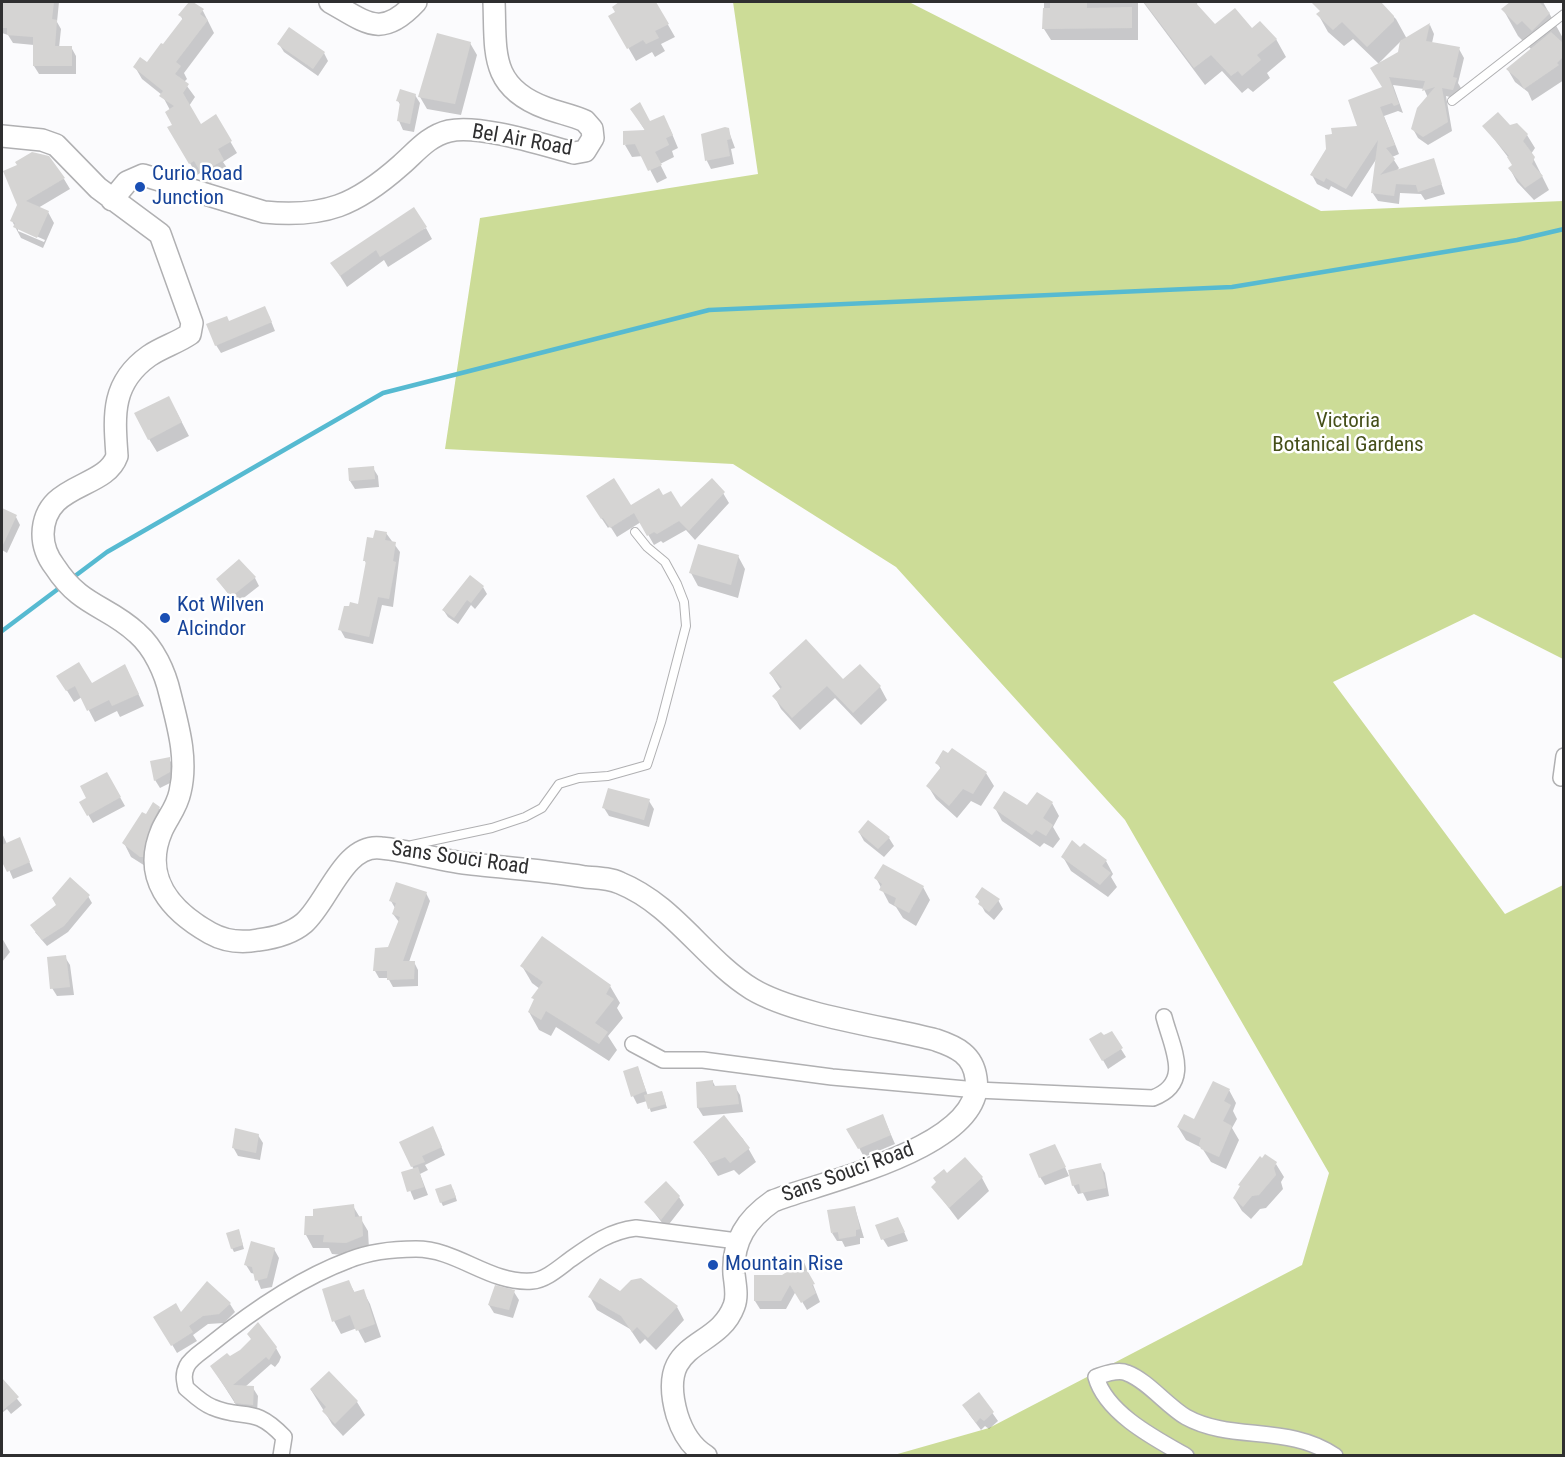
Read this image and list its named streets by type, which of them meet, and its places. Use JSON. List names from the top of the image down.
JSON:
{
  "streets": {
    "main road": ["Bel Air Road", "Sans Souci Road"]
  },
  "crossings": [
    ["Bel Air Road", "Sans Souci Road"]
  ],
  "parks": ["Victoria Botanical Gardens"],
  "places": ["Curio Road Junction", "Kot Wilven Alcindor", "Mountain Rise"]
}
